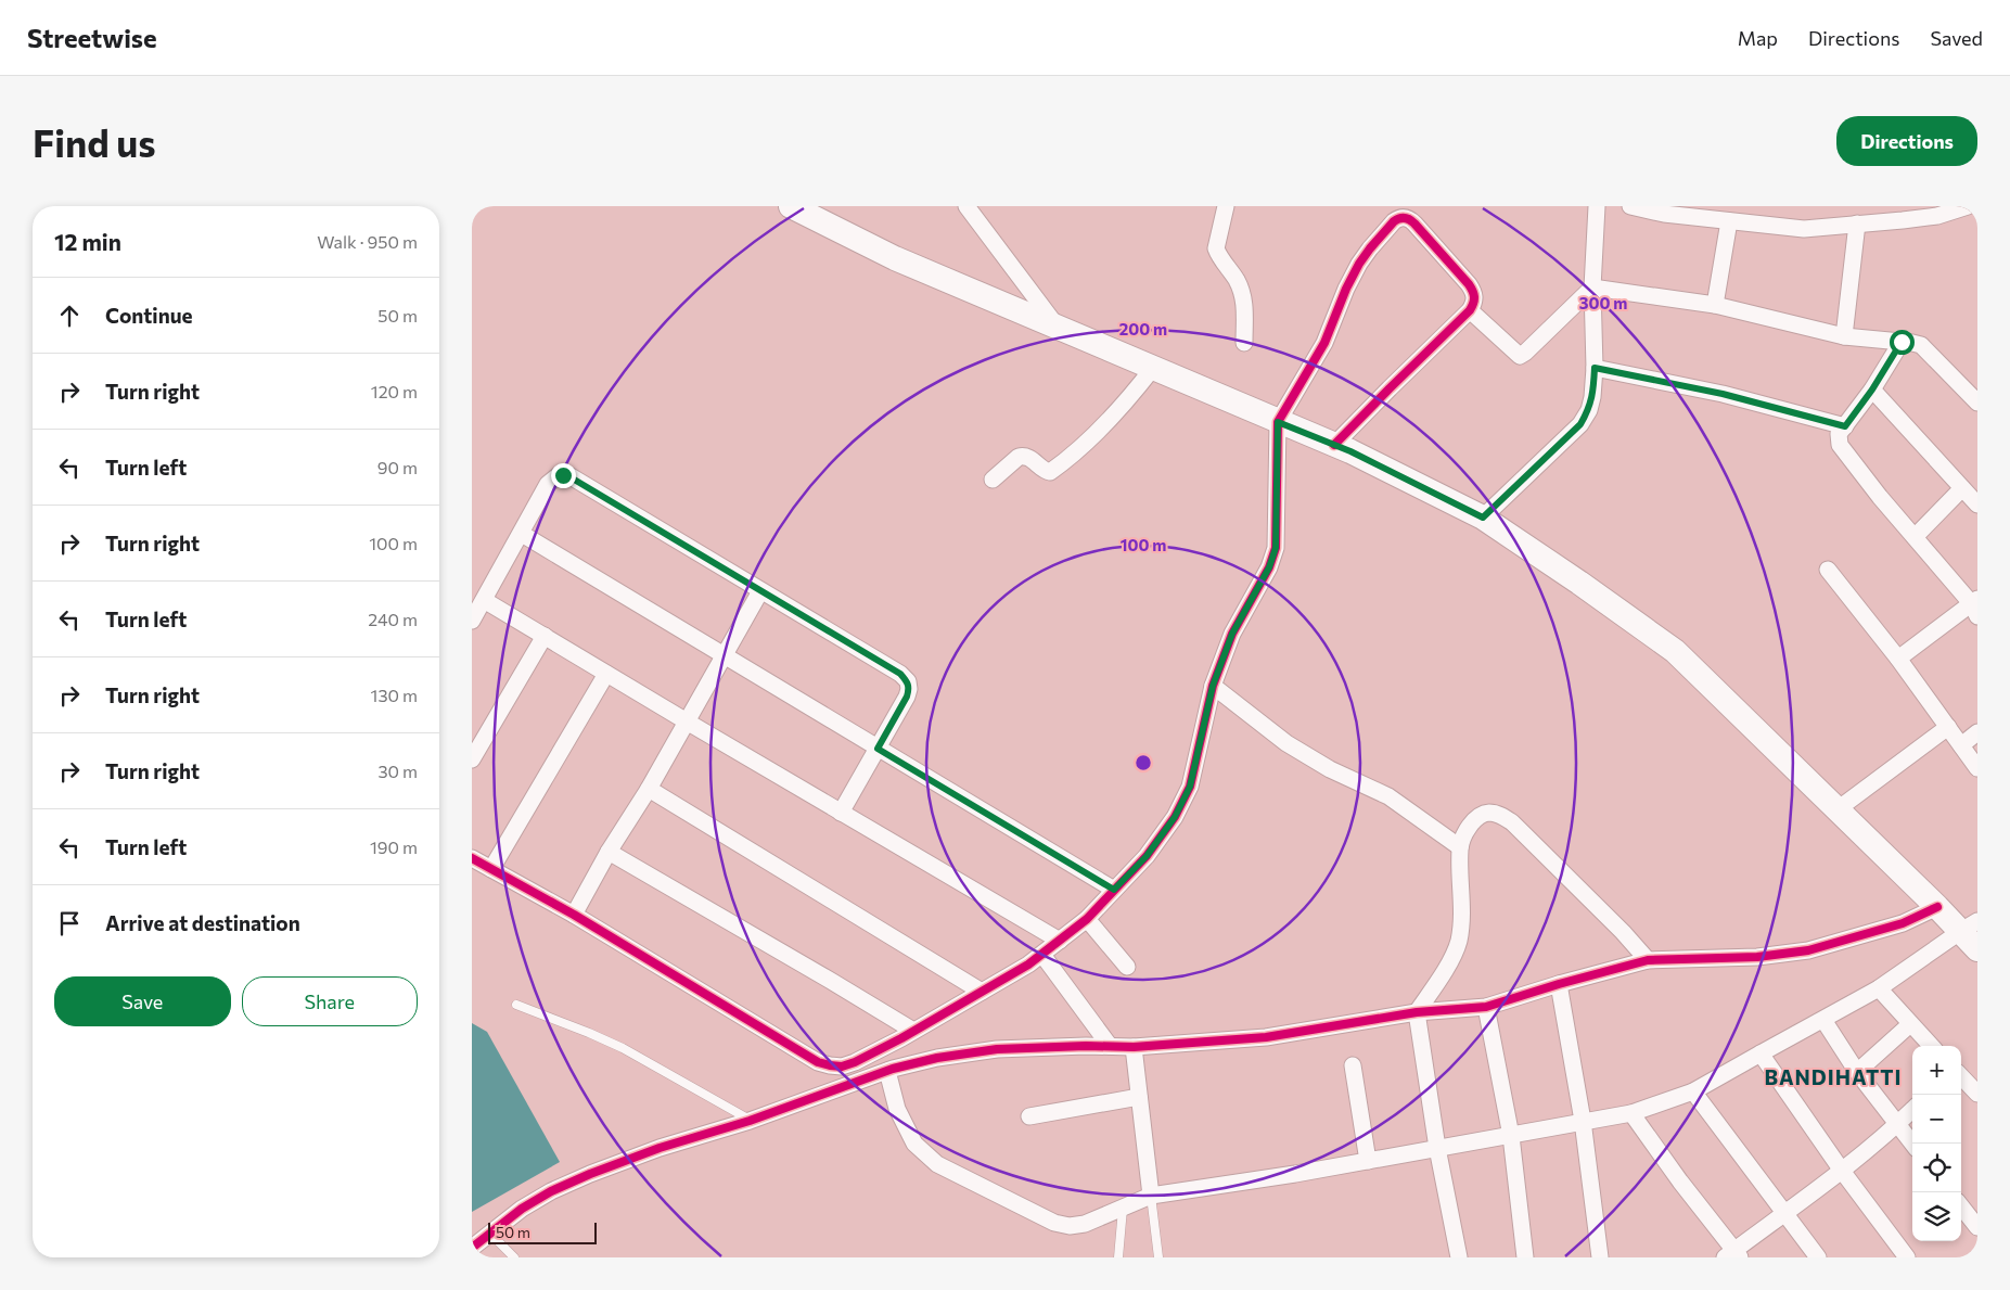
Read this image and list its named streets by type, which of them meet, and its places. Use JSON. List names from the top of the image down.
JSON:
{
  "districts": ["BANDIHATTI"],
  "scale_bar": "50 m",
  "page": {
    "header": "Streetwise",
    "nav": ["Map", "Directions", "Saved"],
    "buttons": [
      "Directions",
      ["Save", "Share"]
    ],
    "title": "Find us",
    "heading": ["12 min", "Walk · 950 m"],
    "list": [
      ["Continue", "50 m"],
      ["Turn right", "120 m"],
      ["Turn left", "90 m"],
      ["Turn right", "100 m"],
      ["Turn left", "240 m"],
      ["Turn right", "130 m"],
      ["Turn right", "30 m"],
      ["Turn left", "190 m"],
      "Arrive at destination"
    ],
    "map_buttons": ["+", "−"],
    "scale": "50 m"
  },
  "rings": ["300 m", "200 m", "100 m"]
}
